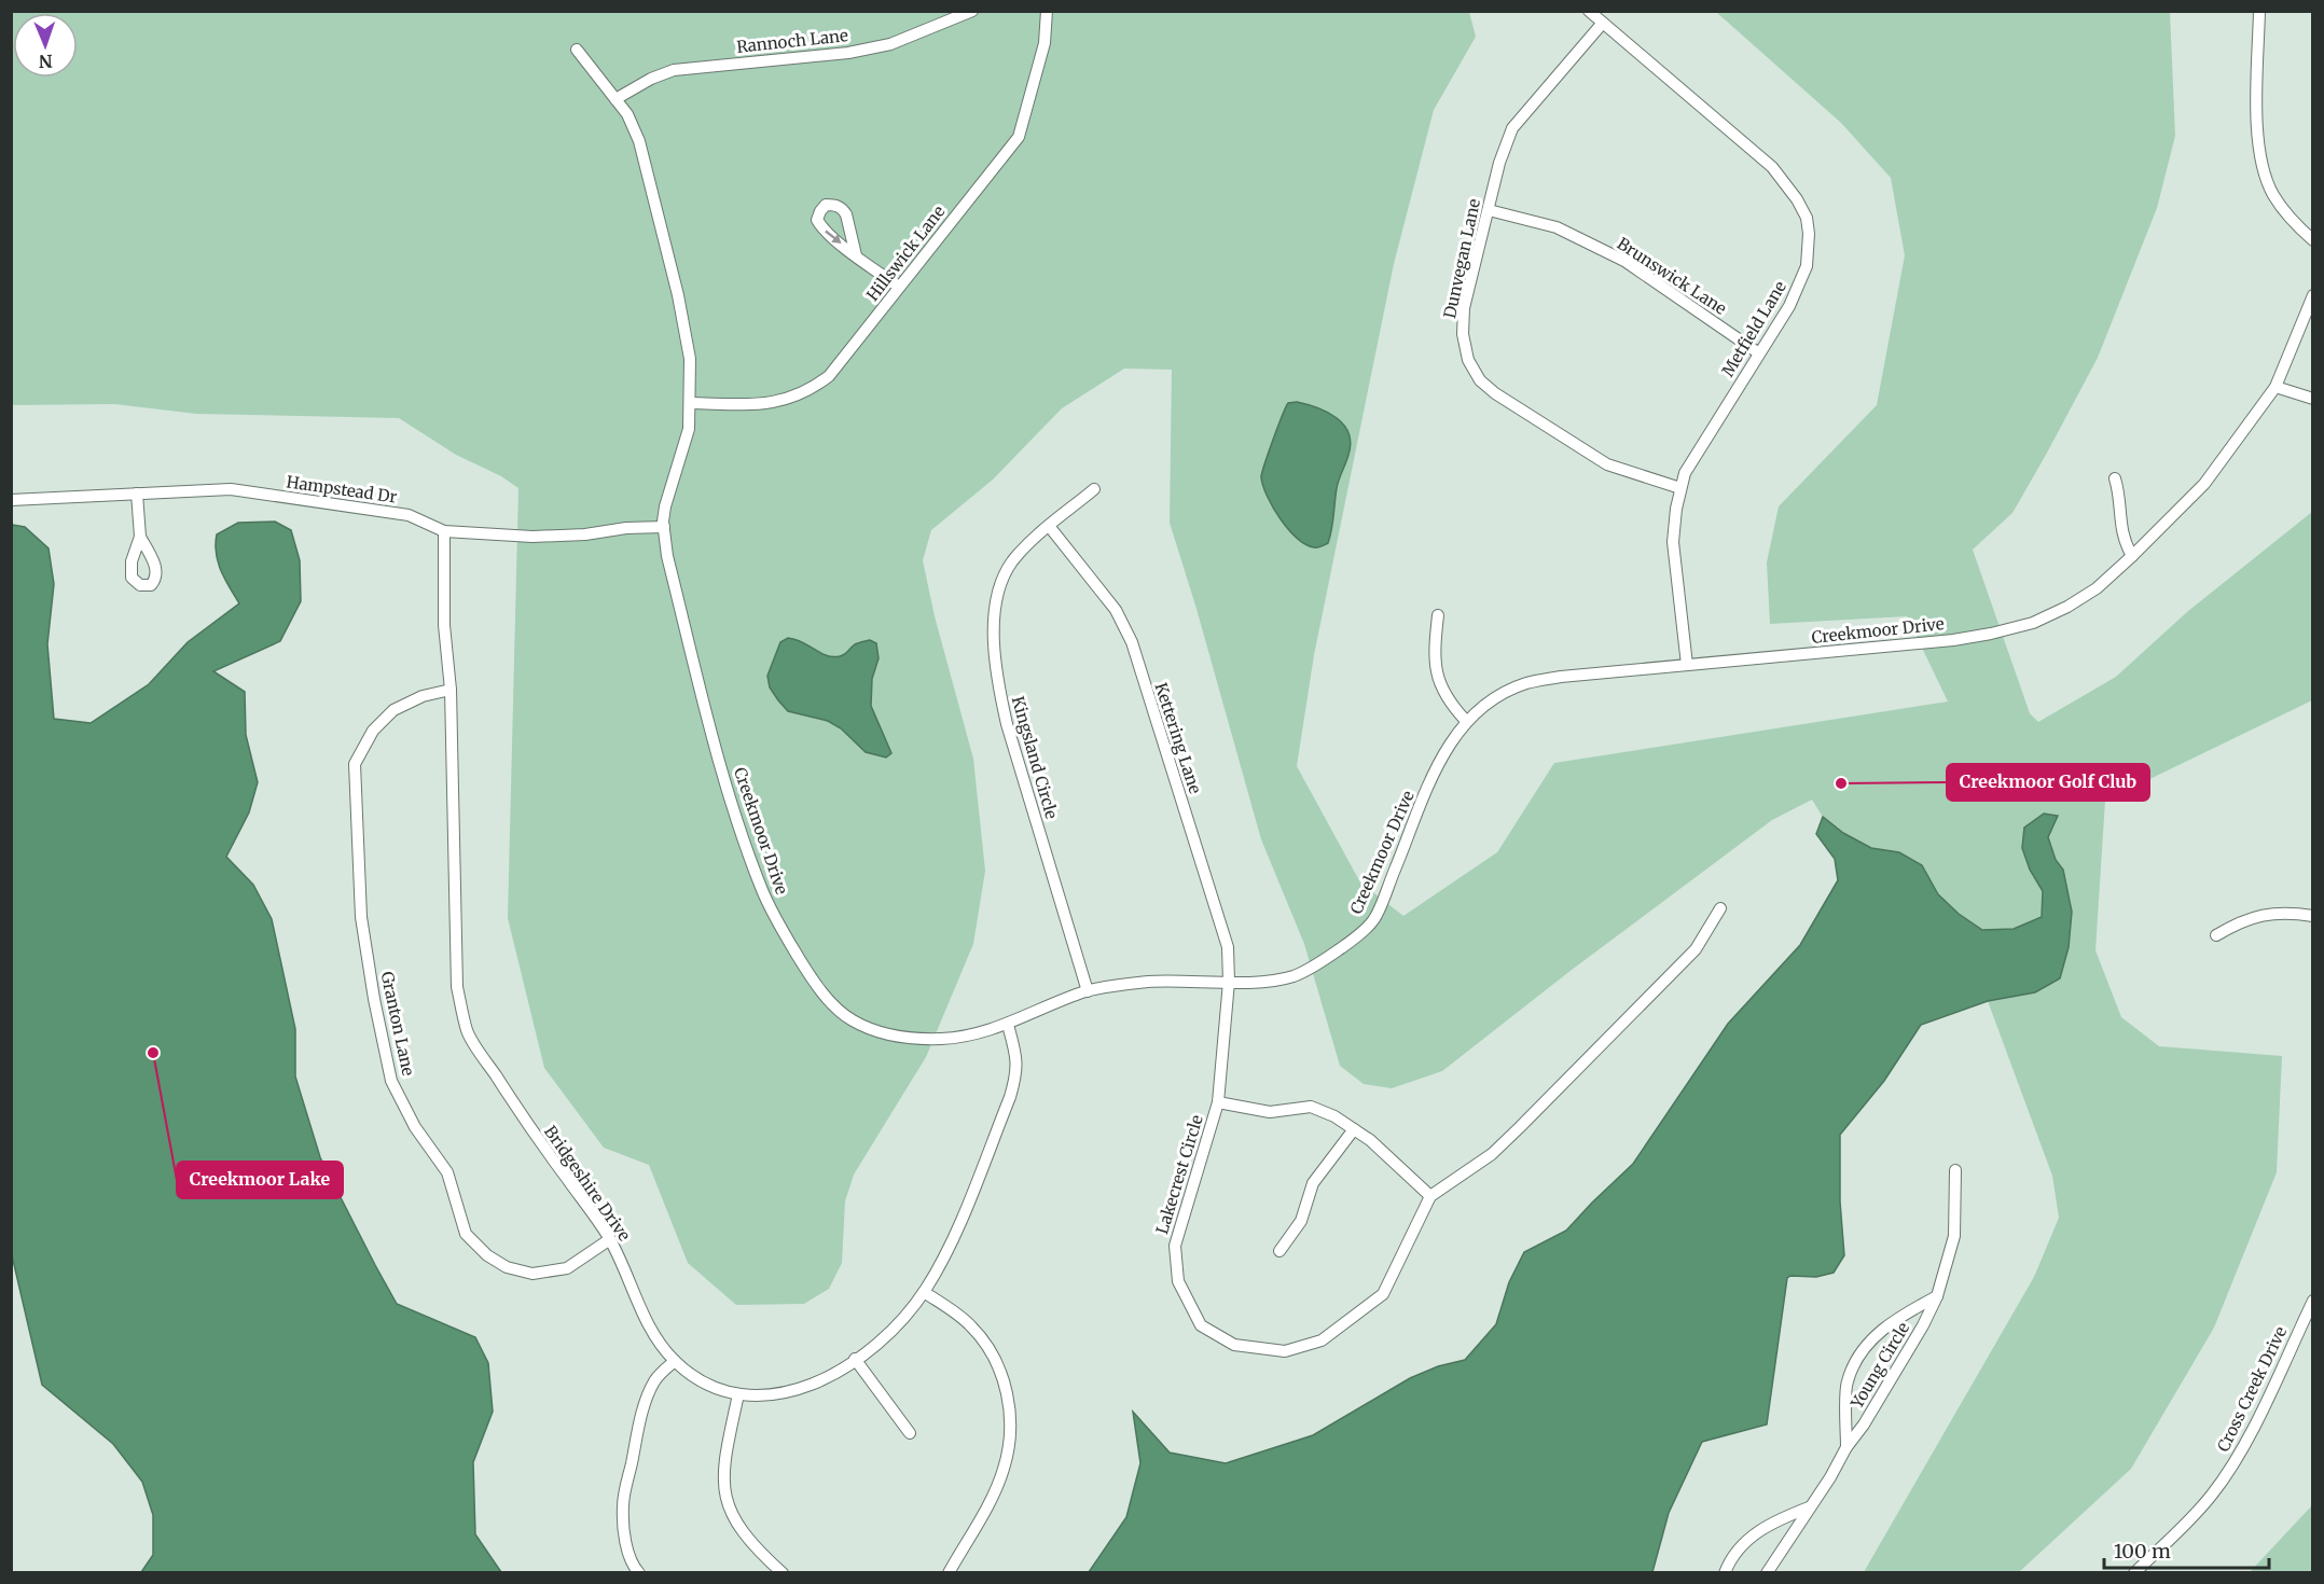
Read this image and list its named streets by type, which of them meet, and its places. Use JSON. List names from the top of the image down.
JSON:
{
  "streets": {
    "street": [
      "Rannoch Lane",
      "Hillswick Lane",
      "Dunvegan Lane",
      "Brunswick Lane",
      "Metfield Lane",
      "Hampstead Dr",
      "Creekmoor Drive",
      "Kettering Lane",
      "Kingsland Circle",
      "Granton Lane",
      "Lakecrest Circle",
      "Bridgeshire Drive",
      "Young Circle",
      "Cross Creek Drive"
    ]
  },
  "crossings": [
    ["Rannoch Lane", "Creekmoor Drive"],
    ["Hillswick Lane", "Creekmoor Drive"],
    ["Dunvegan Lane", "Brunswick Lane"],
    ["Dunvegan Lane", "Metfield Lane"],
    ["Brunswick Lane", "Metfield Lane"],
    ["Metfield Lane", "Creekmoor Drive"],
    ["Hampstead Dr", "Creekmoor Drive"],
    ["Hampstead Dr", "Bridgeshire Drive"],
    ["Creekmoor Drive", "Kettering Lane"],
    ["Creekmoor Drive", "Kingsland Circle"],
    ["Creekmoor Drive", "Lakecrest Circle"],
    ["Creekmoor Drive", "Bridgeshire Drive"],
    ["Kettering Lane", "Kingsland Circle"],
    ["Kettering Lane", "Lakecrest Circle"],
    ["Granton Lane", "Bridgeshire Drive"]
  ],
  "places": ["Creekmoor Golf Club", "Creekmoor Lake"],
  "scale_bar": "100 m",
  "north": "bottom"
}
